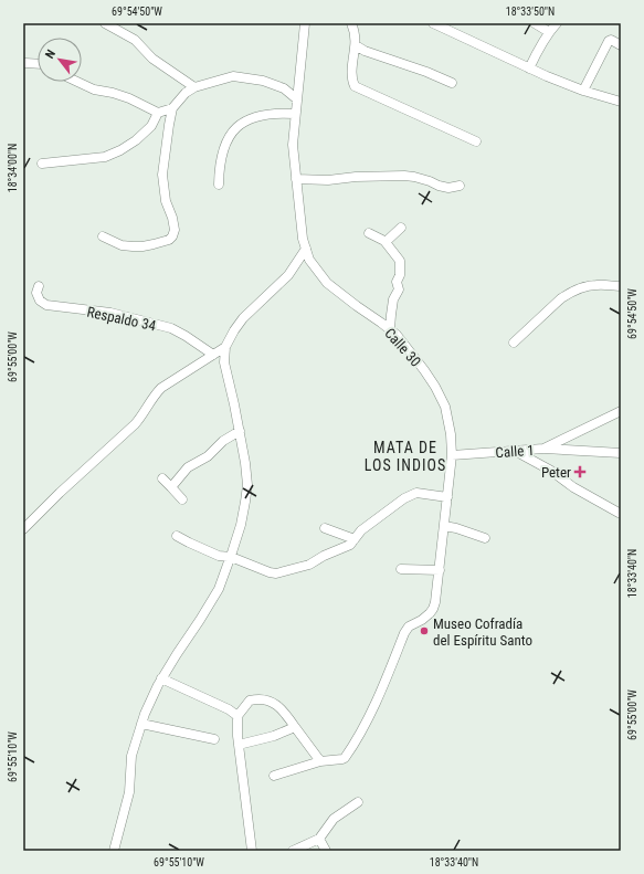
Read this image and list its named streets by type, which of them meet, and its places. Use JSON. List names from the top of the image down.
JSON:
{
  "streets": {
    "street": ["Respaldo 34", "Calle 30", "Calle 1"]
  },
  "crossings": [
    ["Calle 30", "Calle 1"]
  ],
  "districts": ["MATA DE LOS INDIOS"],
  "places": {
    "health": ["Peter"],
    "other": ["Museo Cofradía del Espíritu Santo"]
  },
  "north": "top left",
  "coordinates": [
    "69°54'50\"W",
    "18°33'50\"N",
    "18°34'00\"N",
    "69°55'00\"W",
    "18°33'40\"N",
    "69°55'10\"W"
  ]
}
